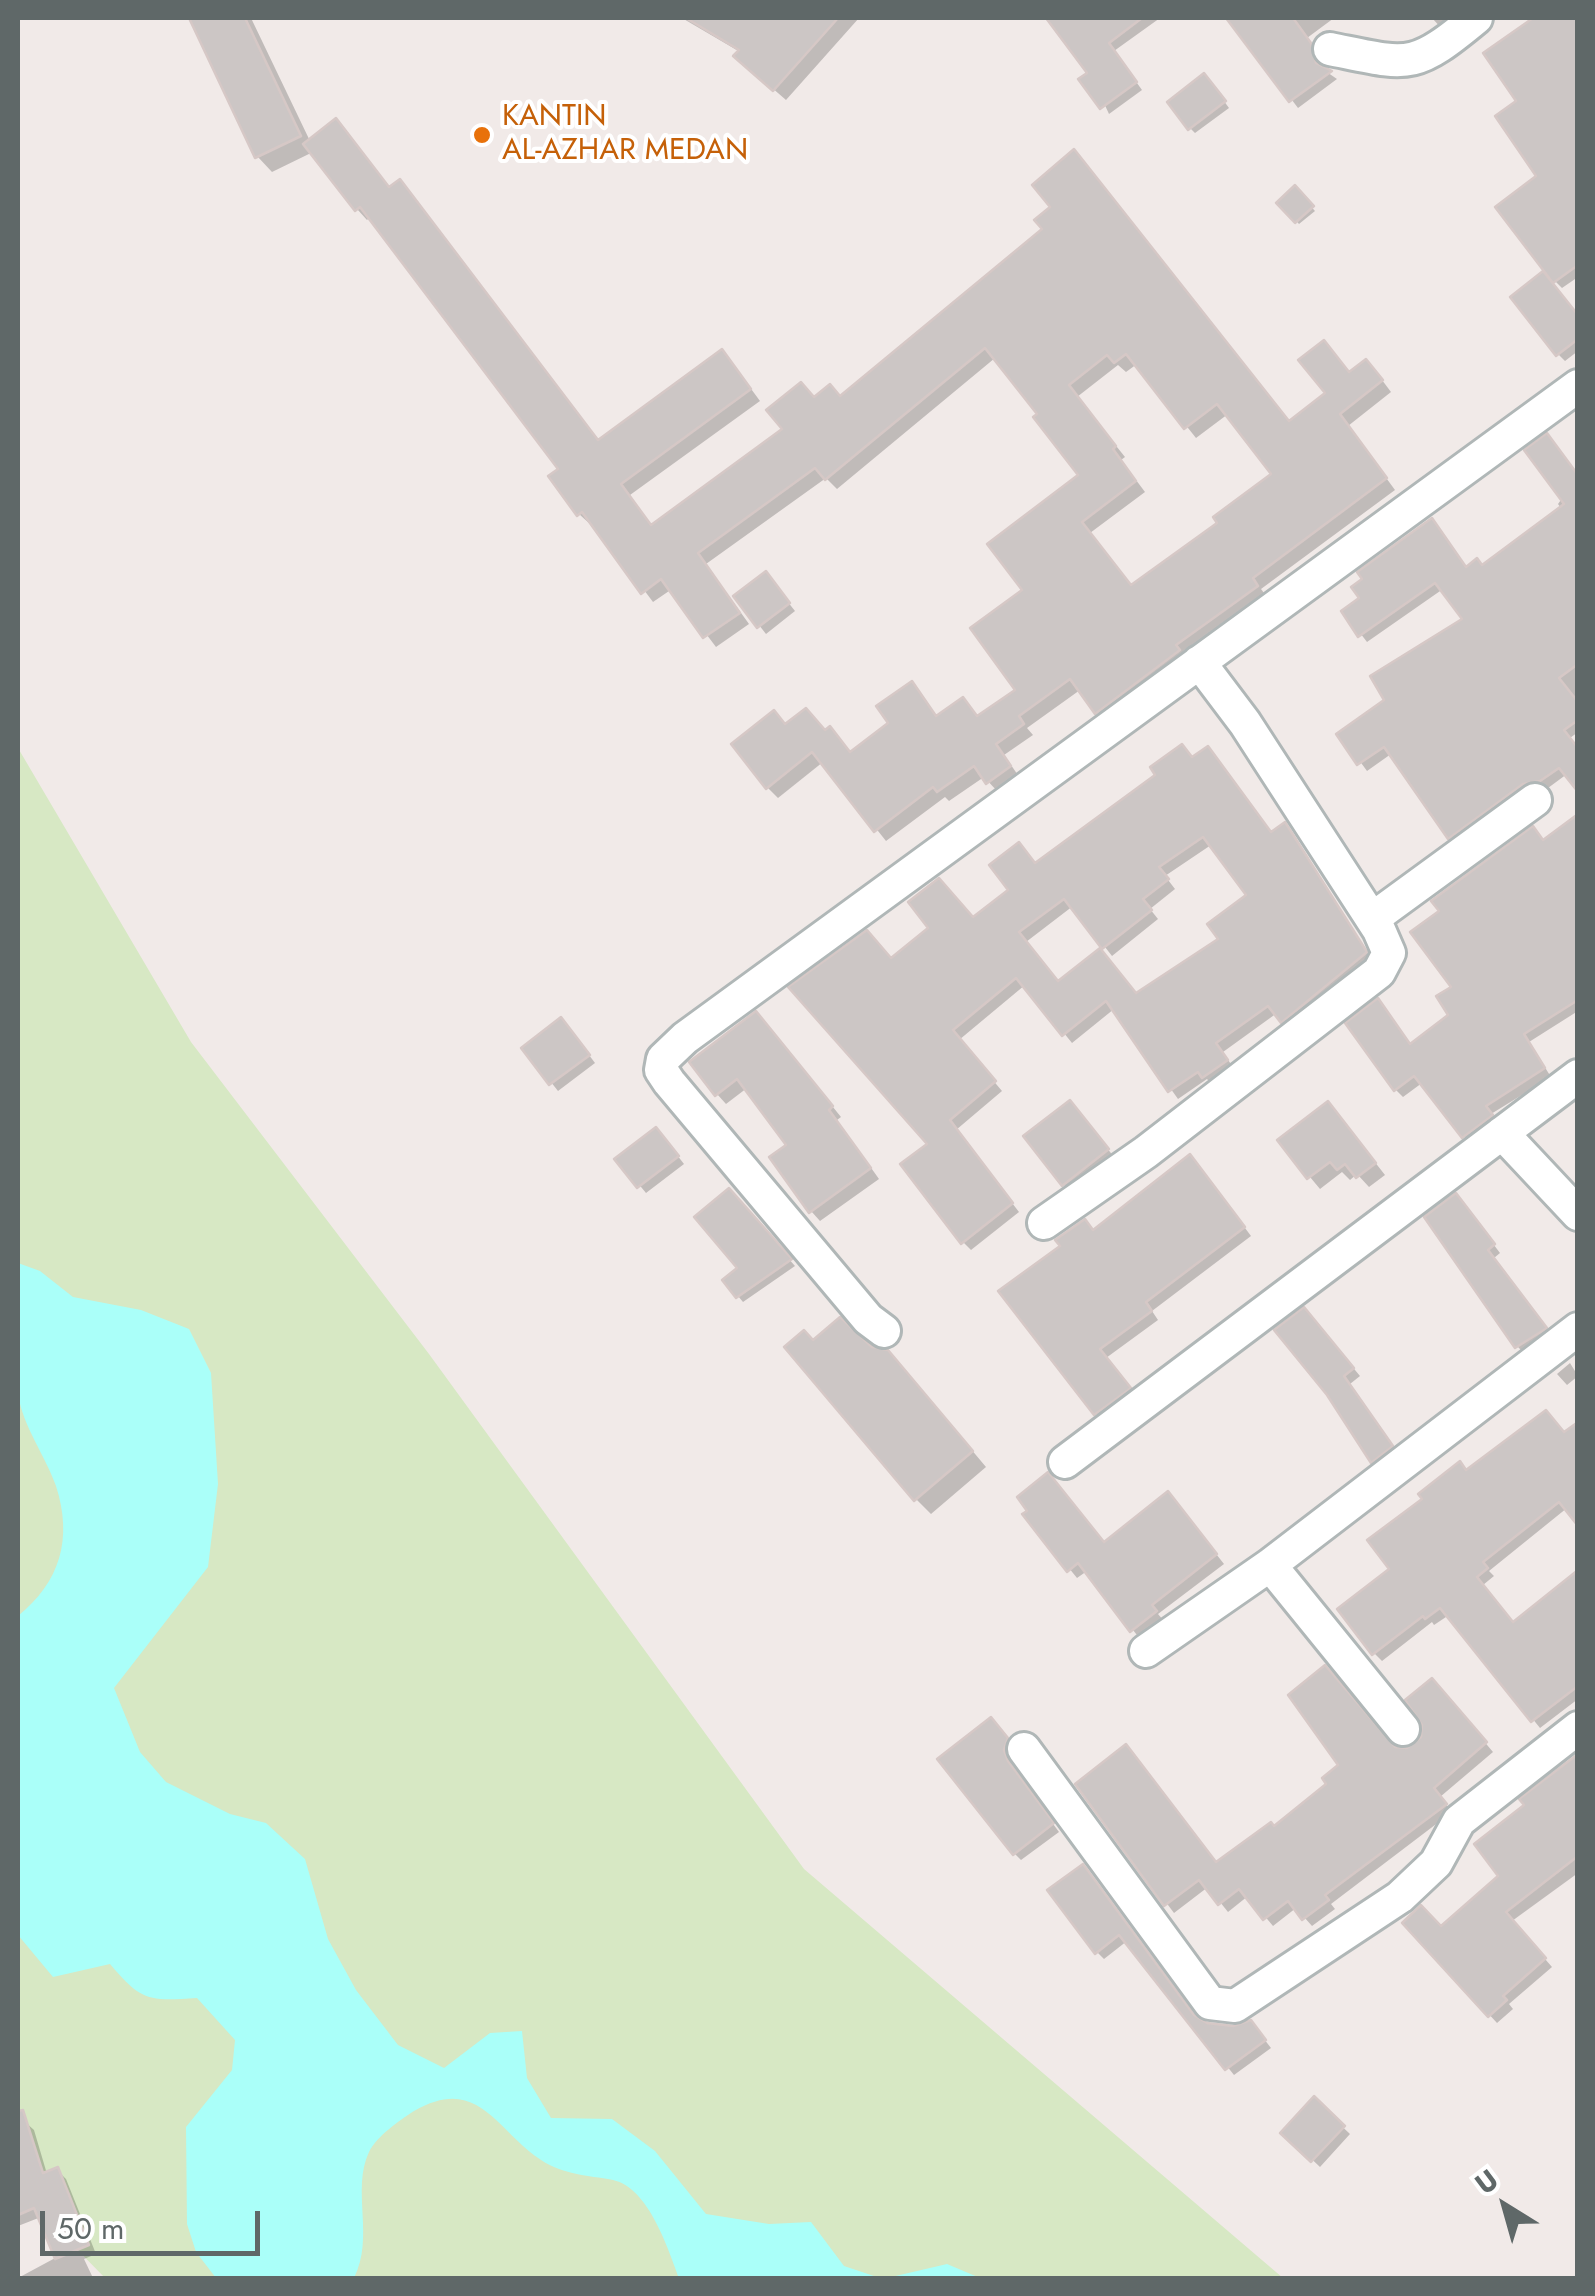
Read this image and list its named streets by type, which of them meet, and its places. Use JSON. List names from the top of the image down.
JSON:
{
  "places": ["KANTIN AL-AZHAR MEDAN"],
  "scale_bar": "50 m",
  "north": "top left"
}
